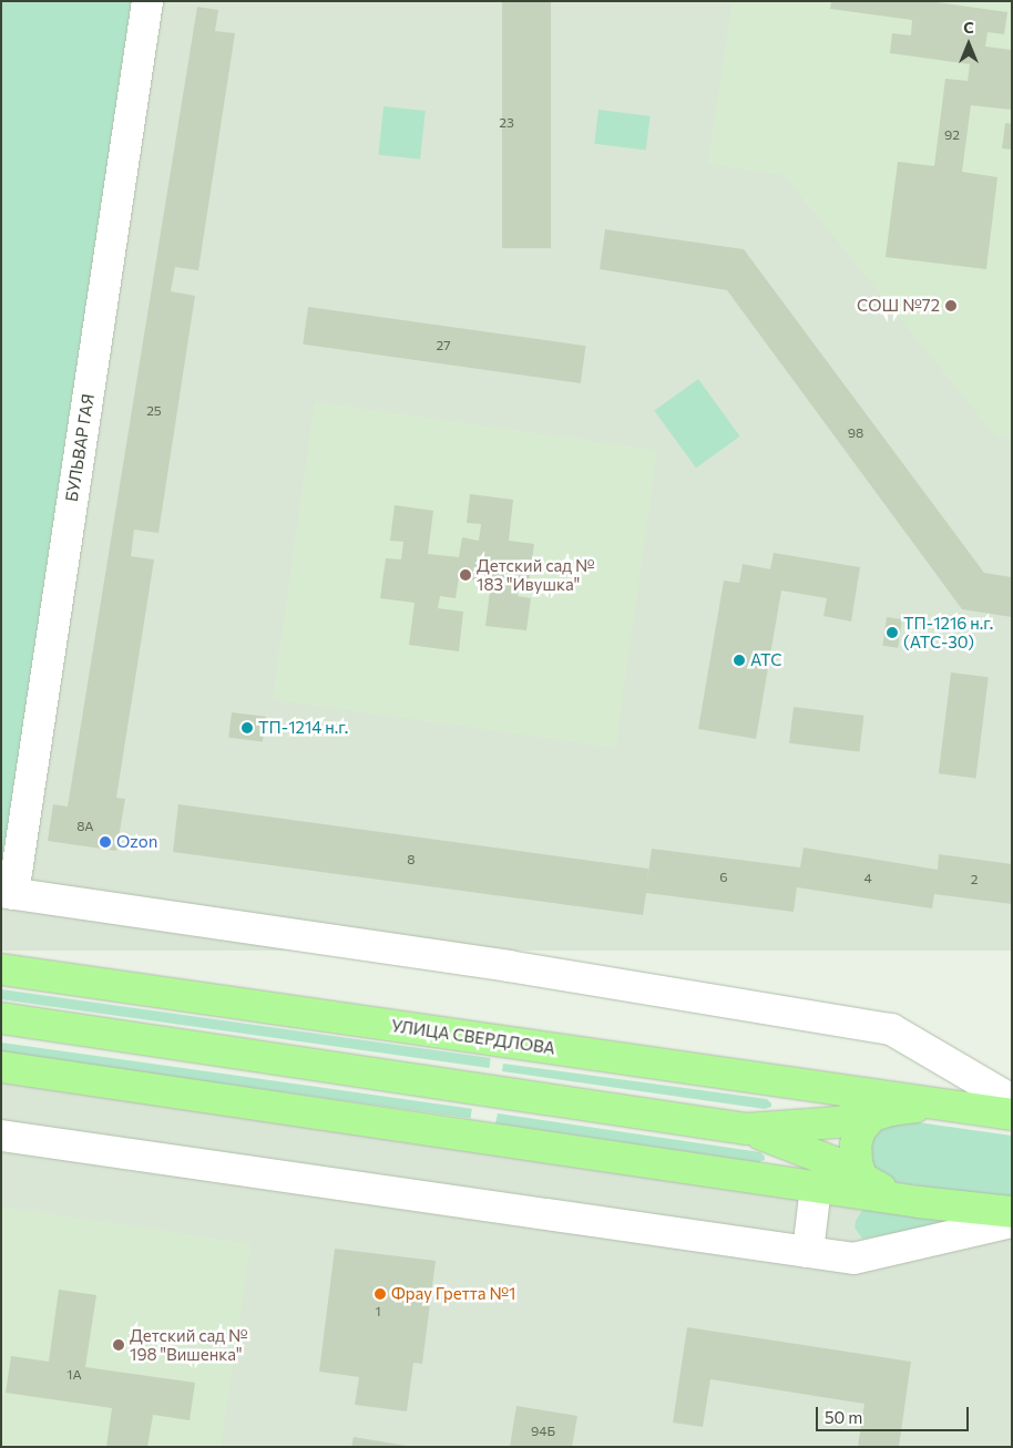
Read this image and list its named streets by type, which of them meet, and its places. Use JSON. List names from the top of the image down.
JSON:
{
  "streets": {
    "main road": ["УЛИЦА СВЕРДЛОВА"],
    "street": ["БУЛЬВАР ГАЯ"]
  },
  "places": [
    "СОШ №72",
    "Детский сад № 183 \"Ивушка\"",
    "ТП-1216 н.г. (АТС-30)",
    "АТС",
    "ТП-1214 н.г.",
    "Ozon",
    "Фрау Гретта №1",
    "Детский сад № 198 \"Вишенка\""
  ],
  "house_numbers": [
    "23",
    "92",
    "27",
    "25",
    "98",
    "8А",
    "8",
    "6",
    "4",
    "2",
    "1",
    "1А",
    "94Б"
  ],
  "scale_bar": "50 m",
  "north": "top"
}
